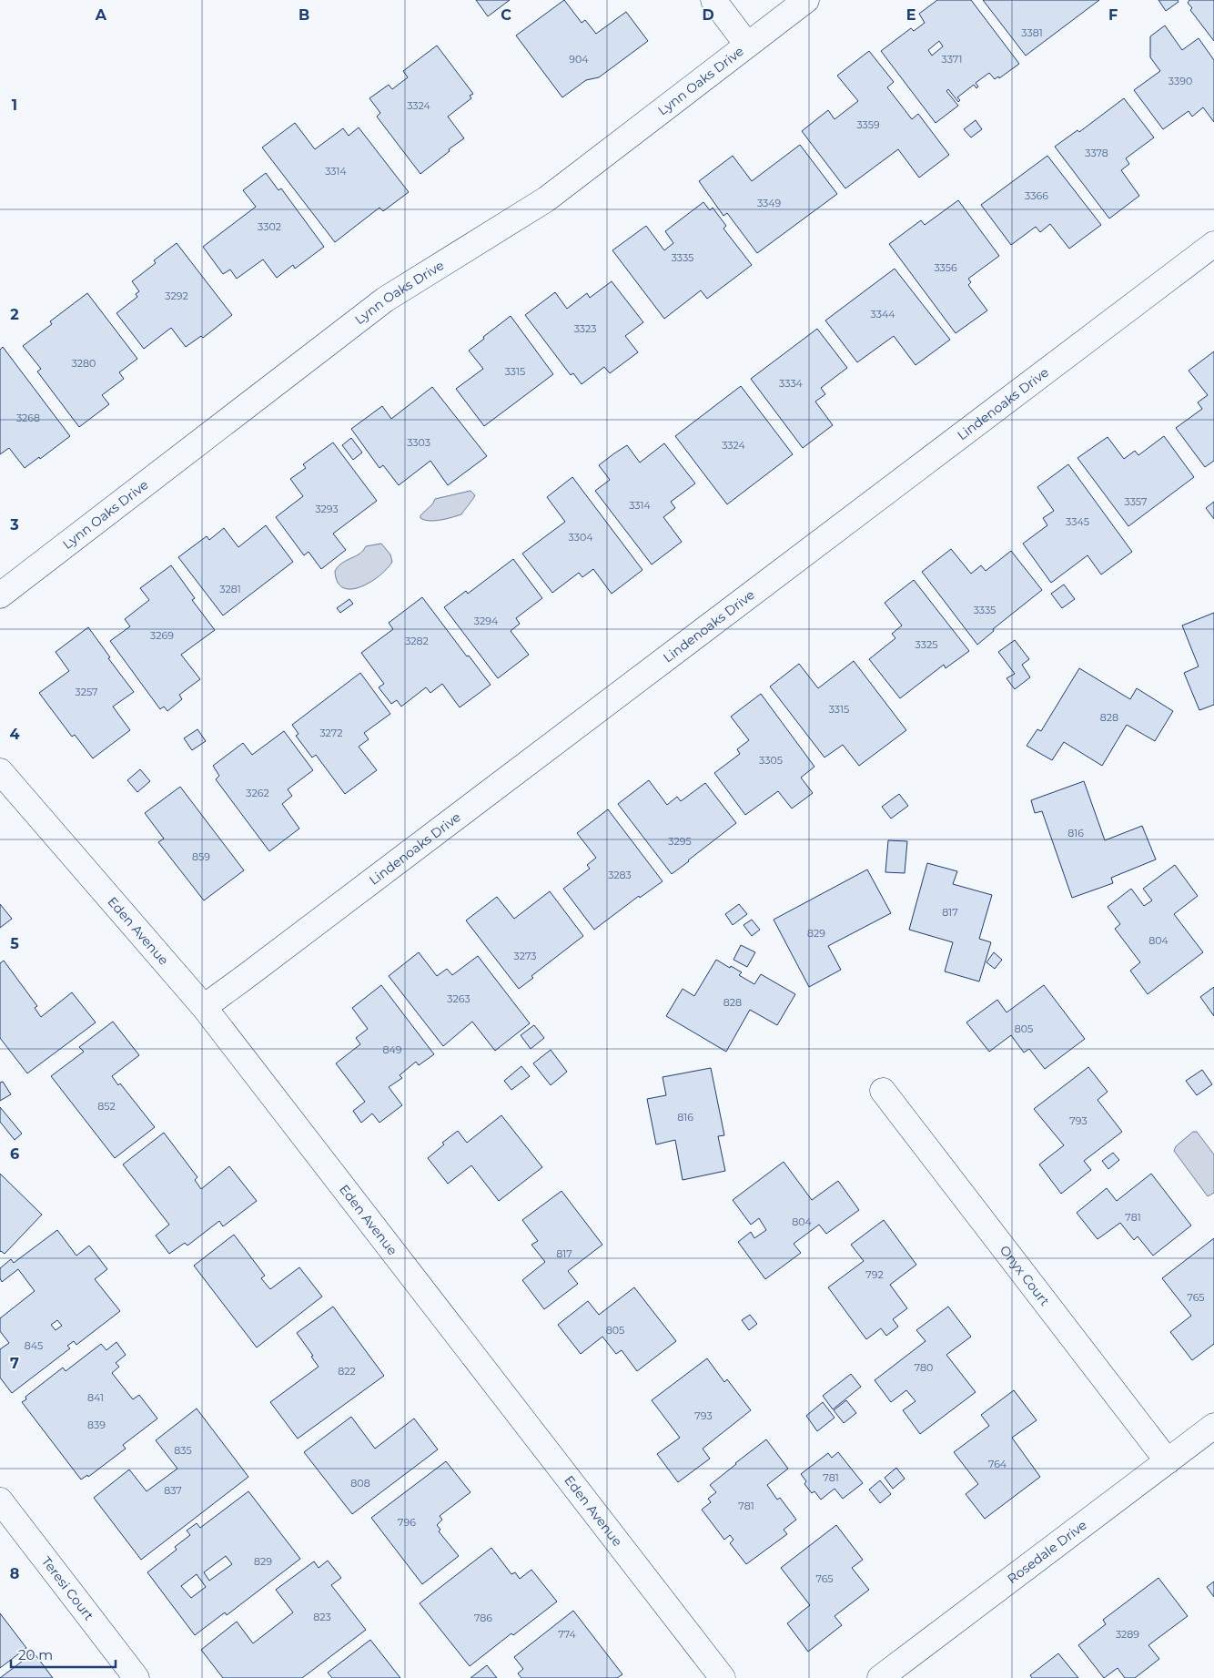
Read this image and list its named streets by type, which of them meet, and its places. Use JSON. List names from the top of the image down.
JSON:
{
  "streets": {
    "street": [
      "Lynn Oaks Drive",
      "Lindenoaks Drive",
      "Eden Avenue",
      "Onyx Court",
      "Rosedale Drive",
      "Teresi Court"
    ]
  },
  "crossings": [
    ["Lindenoaks Drive", "Eden Avenue"],
    ["Onyx Court", "Rosedale Drive"]
  ],
  "house_numbers": [
    "3381",
    "904",
    "3371",
    "3390",
    "3324",
    "3359",
    "3378",
    "3314",
    "3366",
    "3349",
    "3302",
    "3335",
    "3356",
    "3292",
    "3344",
    "3323",
    "3280",
    "3315",
    "3334",
    "3268",
    "3303",
    "3324",
    "3357",
    "3314",
    "3293",
    "3345",
    "3304",
    "3281",
    "3335",
    "3294",
    "3269",
    "3282",
    "3325",
    "3257",
    "3315",
    "828",
    "3272",
    "3305",
    "3262",
    "816",
    "3295",
    "859",
    "3283",
    "817",
    "829",
    "804",
    "3273",
    "3263",
    "828",
    "805",
    "849",
    "852",
    "816",
    "793",
    "781",
    "804",
    "817",
    "792",
    "765",
    "805",
    "845",
    "780",
    "822",
    "841",
    "793",
    "839",
    "835",
    "764",
    "781",
    "808",
    "837",
    "781",
    "796",
    "829",
    "765",
    "823",
    "786",
    "774",
    "3289"
  ],
  "scale_bar": "20 m",
  "grid": {
    "columns": [
      "A",
      "B",
      "C",
      "D",
      "E",
      "F"
    ],
    "rows": [
      "1",
      "2",
      "3",
      "4",
      "5",
      "6",
      "7",
      "8"
    ]
  }
}
